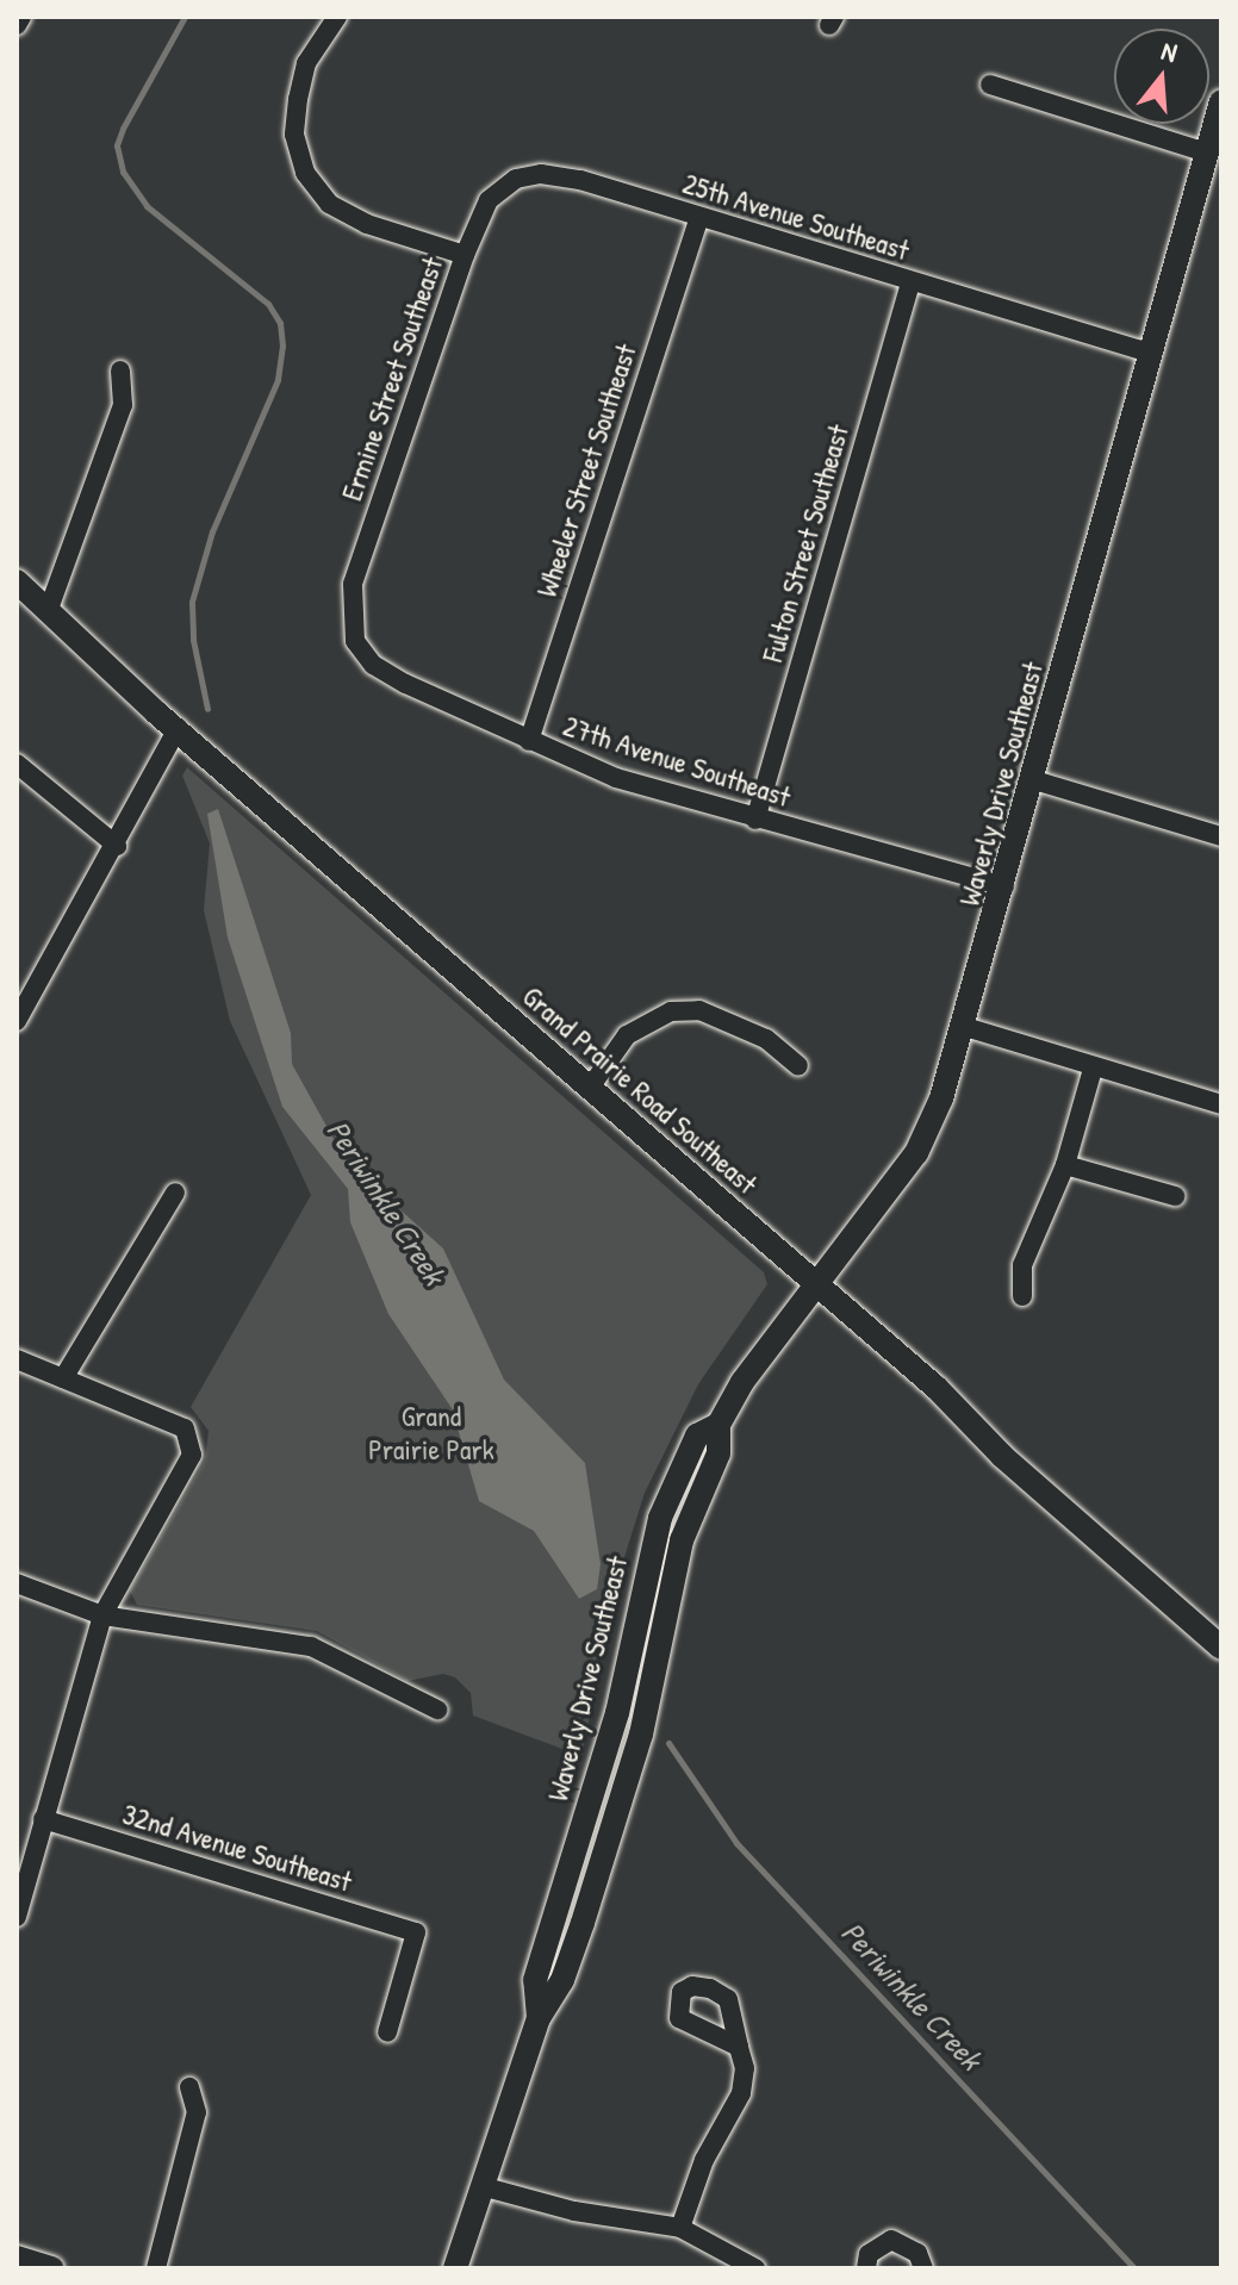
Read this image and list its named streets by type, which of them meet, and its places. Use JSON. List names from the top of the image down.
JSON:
{
  "streets": {
    "main road": ["Waverly Drive Southeast", "Grand Prairie Road Southeast"],
    "street": [
      "25th Avenue Southeast",
      "Ermine Street Southeast",
      "Wheeler Street Southeast",
      "Fulton Street Southeast",
      "27th Avenue Southeast",
      "32nd Avenue Southeast"
    ]
  },
  "crossings": [
    ["25th Avenue Southeast", "Ermine Street Southeast"],
    ["25th Avenue Southeast", "Wheeler Street Southeast"],
    ["25th Avenue Southeast", "Fulton Street Southeast"],
    ["25th Avenue Southeast", "Waverly Drive Southeast"],
    ["Ermine Street Southeast", "27th Avenue Southeast"],
    ["Wheeler Street Southeast", "27th Avenue Southeast"],
    ["Fulton Street Southeast", "27th Avenue Southeast"],
    ["27th Avenue Southeast", "Waverly Drive Southeast"],
    ["Waverly Drive Southeast", "Grand Prairie Road Southeast"]
  ],
  "water": ["Periwinkle Creek"],
  "parks": ["Grand Prairie Park"],
  "north": "top"
}
